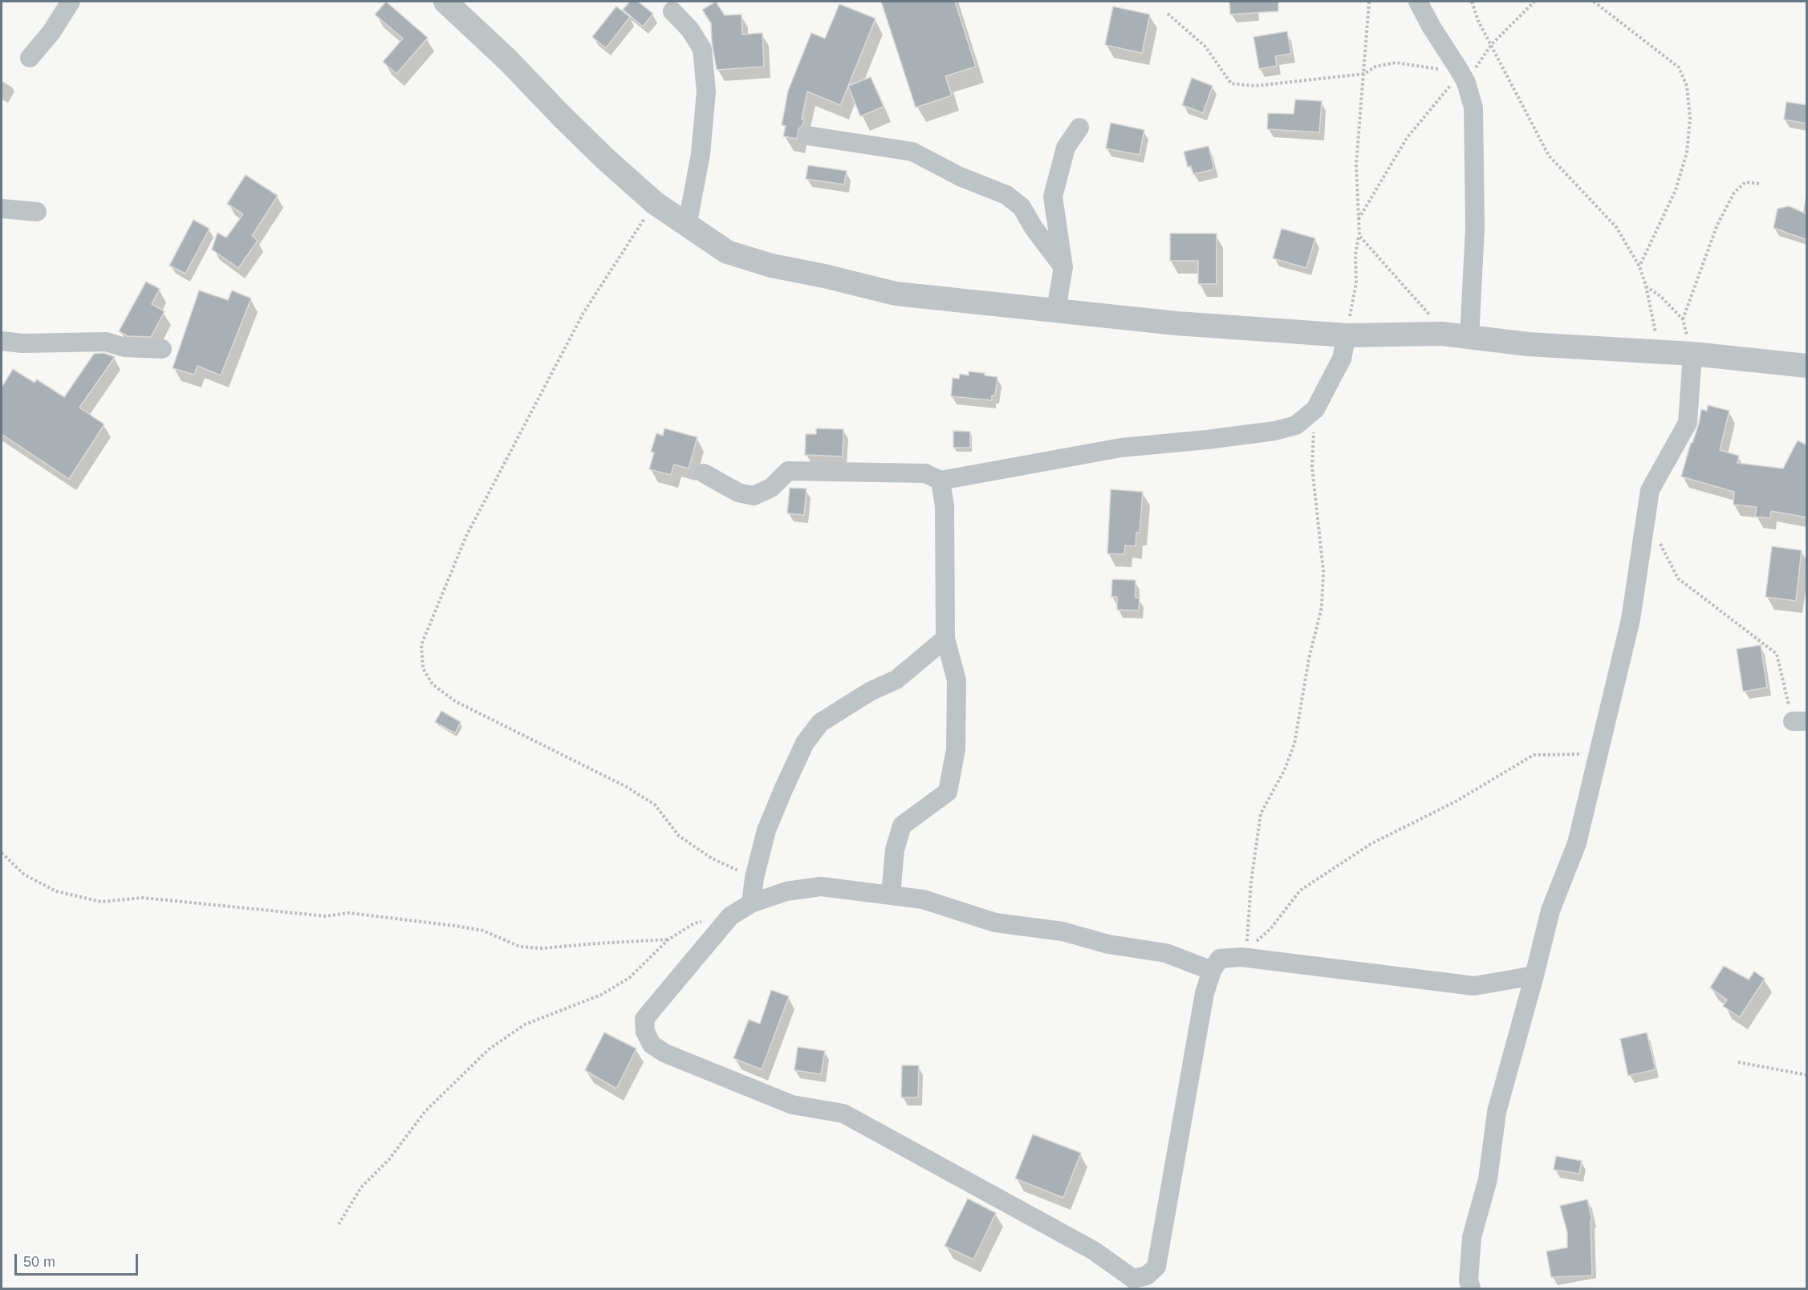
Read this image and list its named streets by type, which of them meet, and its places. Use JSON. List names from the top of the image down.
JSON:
{
  "scale_bar": "50 m"
}
